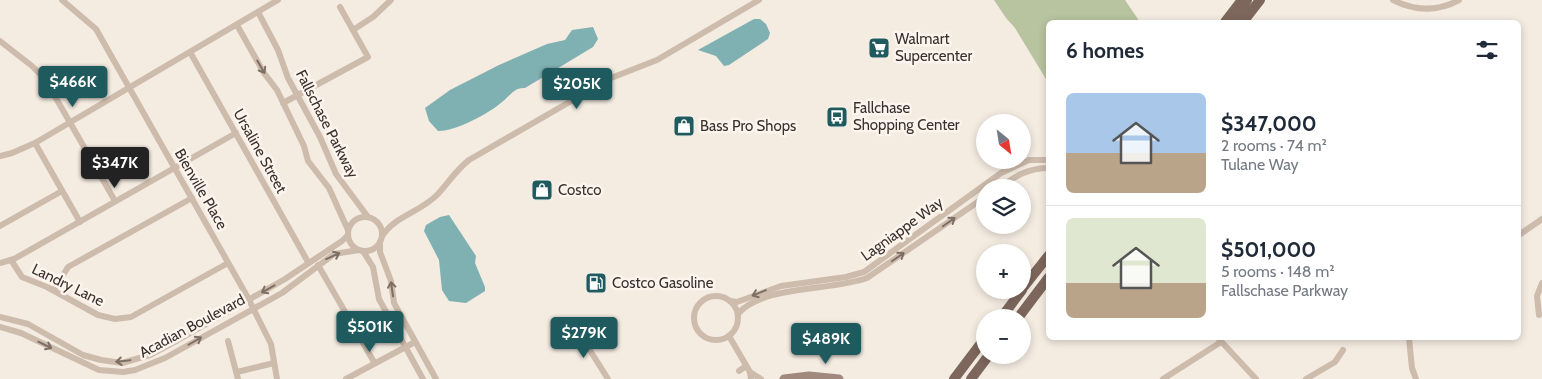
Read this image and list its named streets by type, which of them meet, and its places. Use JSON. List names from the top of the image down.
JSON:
{
  "streets": {
    "street": [
      "Fallschase Parkway",
      "Ursaline Street",
      "Bienville Place",
      "Lagniappe Way",
      "Landry Lane",
      "Acadian Boulevard"
    ]
  },
  "crossings": [
    ["Fallschase Parkway", "Acadian Boulevard"],
    ["Ursaline Street", "Acadian Boulevard"],
    ["Bienville Place", "Landry Lane"],
    ["Bienville Place", "Acadian Boulevard"]
  ],
  "places": {
    "supermarket": ["Walmart Supercenter"],
    "bus stop": ["Fallchase Shopping Center"],
    "shop": ["Bass Pro Shops", "Costco"],
    "fuel station": ["Costco Gasoline"]
  },
  "north": "bottom right",
  "page": {
    "heading": "6 homes",
    "price": [
      "$466K",
      "$205K",
      "$347K",
      "$501K",
      "$279K",
      "$489K"
    ],
    "list": [
      {
        "name": "$347,000",
        "note": "2 rooms · 74 m² · Tulane Way"
      },
      {
        "name": "$501,000",
        "note": "5 rooms · 148 m² · Fallschase Parkway"
      }
    ],
    "map_buttons": ["+", "−"]
  }
}
